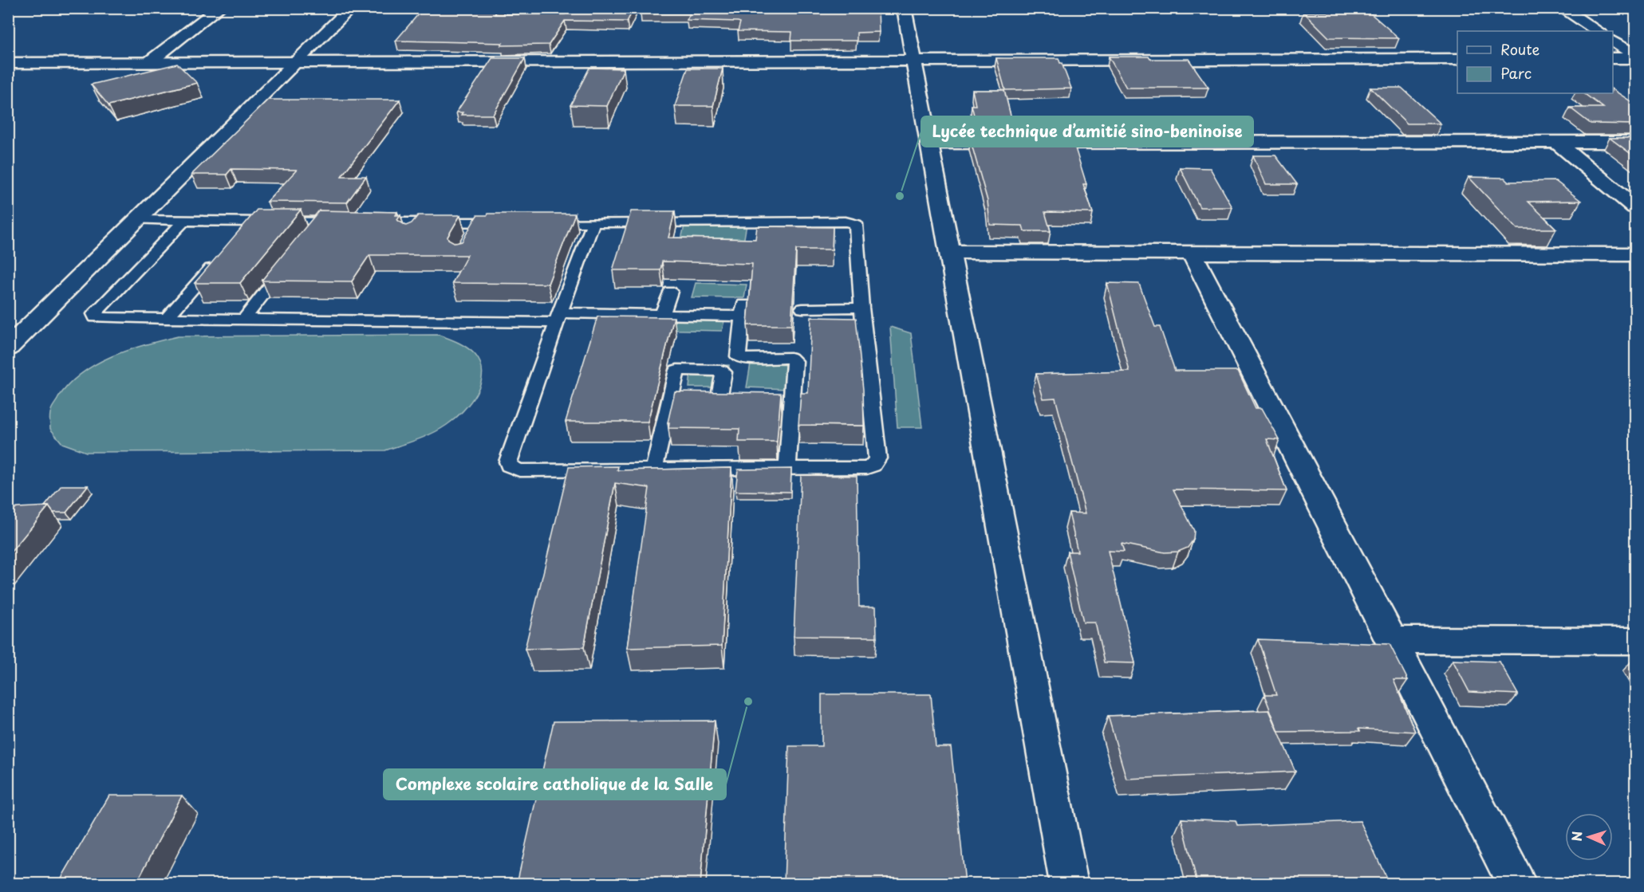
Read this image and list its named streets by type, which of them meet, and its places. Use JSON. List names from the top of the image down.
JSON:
{
  "places": ["Lycée technique d’amitié sino-beninoise", "Complexe scolaire catholique de la Salle"],
  "legend": ["Route", "Parc"],
  "north": "left"
}
